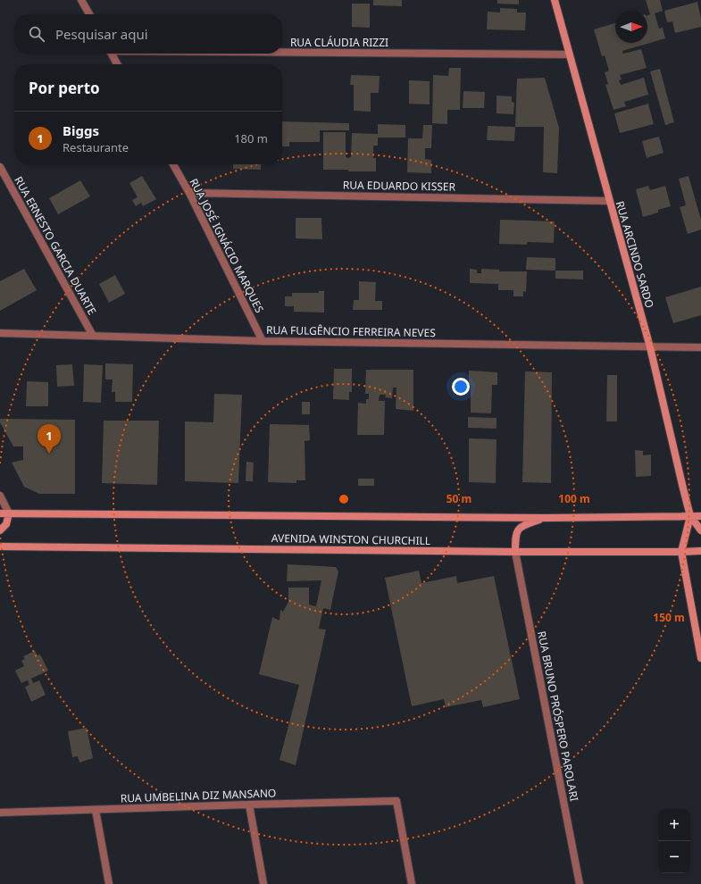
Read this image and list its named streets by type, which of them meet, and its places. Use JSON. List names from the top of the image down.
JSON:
{
  "streets": {
    "main road": ["RUA ARCINDO SARDO", "AVENIDA WINSTON CHURCHILL"],
    "street": [
      "RUA CLÁUDIA RIZZI",
      "RUA EDUARDO KISSER",
      "RUA ERNESTO GARCIA DUARTE",
      "RUA JOSÉ IGNÁCIO MARQUES",
      "RUA FULGÊNCIO FERREIRA NEVES",
      "RUA BRUNO PRÓSPERO PAROLARI",
      "RUA UMBELINA DIZ MANSANO"
    ]
  },
  "crossings": [
    ["RUA CLÁUDIA RIZZI", "RUA ARCINDO SARDO"],
    ["RUA EDUARDO KISSER", "RUA JOSÉ IGNÁCIO MARQUES"],
    ["RUA EDUARDO KISSER", "RUA ARCINDO SARDO"],
    ["RUA ERNESTO GARCIA DUARTE", "RUA FULGÊNCIO FERREIRA NEVES"],
    ["RUA JOSÉ IGNÁCIO MARQUES", "RUA FULGÊNCIO FERREIRA NEVES"],
    ["RUA ARCINDO SARDO", "RUA FULGÊNCIO FERREIRA NEVES"],
    ["AVENIDA WINSTON CHURCHILL", "RUA BRUNO PRÓSPERO PAROLARI"]
  ],
  "north": "right",
  "page": {
    "search": "Pesquisar aqui",
    "heading": "Por perto",
    "list": [
      {
        "mark": "1",
        "name": "Biggs",
        "note": "Restaurante",
        "value": "180 m"
      }
    ],
    "pins": "1",
    "map_buttons": ["+", "−"]
  },
  "rings": ["50 m", "100 m", "150 m"]
}
